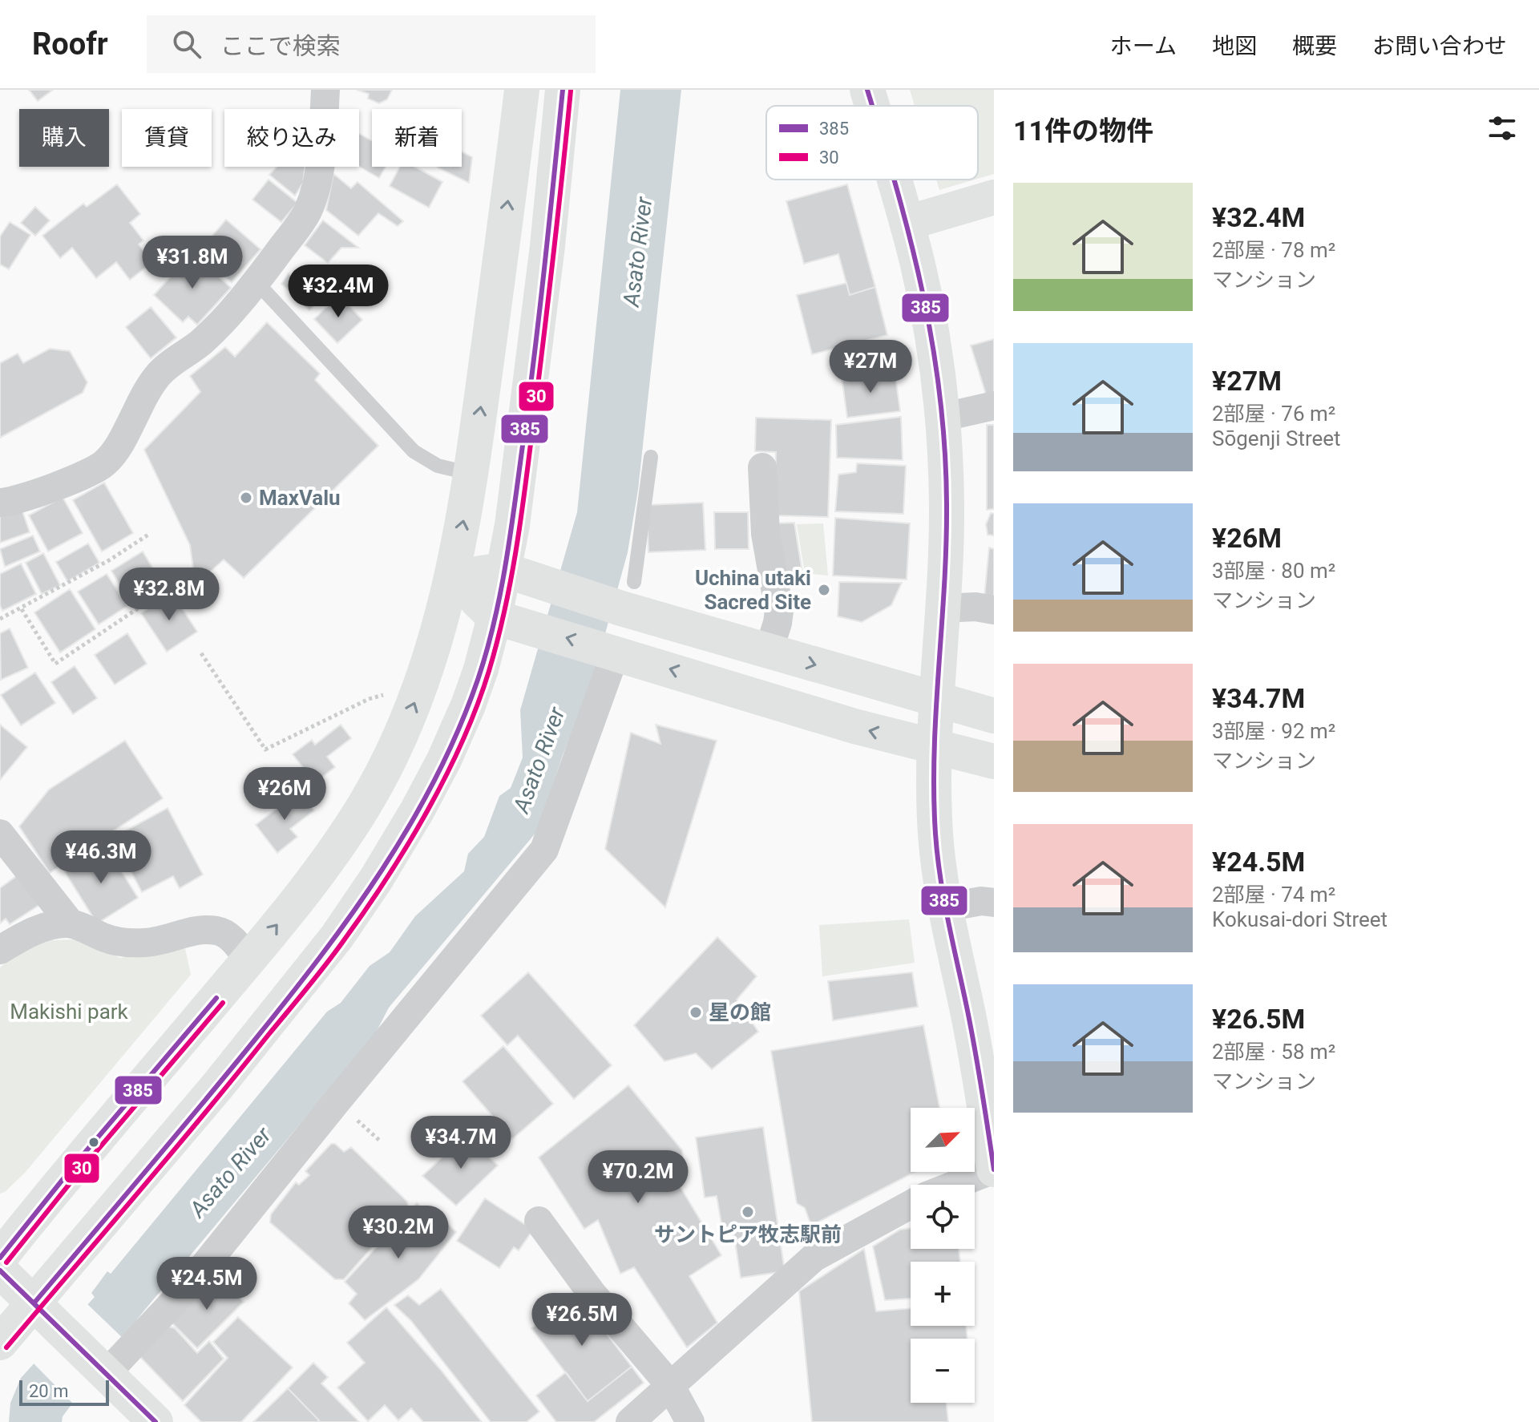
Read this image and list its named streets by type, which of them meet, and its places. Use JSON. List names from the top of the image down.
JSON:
{
  "water": ["Asato River"],
  "parks": ["Makishi park"],
  "places": [
    "MaxValu",
    "Uchina utaki Sacred Site",
    "星の館",
    "サントピア牧志駅前"
  ],
  "lines": ["transit line 385", "transit line 30"],
  "legend": ["385", "30"],
  "scale_bar": "20 m",
  "north": "top right",
  "page": {
    "header": "Roofr",
    "search": "ここで検索",
    "nav": [
      "ホーム",
      "地図",
      "概要",
      "お問い合わせ"
    ],
    "heading": "11件の物件",
    "chip": [
      "購入",
      "賃貸",
      "絞り込み",
      "新着"
    ],
    "list": [
      {
        "name": "¥32.4M",
        "note": "2部屋 · 78 m² · マンション"
      },
      {
        "name": "¥27M",
        "note": "2部屋 · 76 m² · Sōgenji Street"
      },
      {
        "name": "¥26M",
        "note": "3部屋 · 80 m² · マンション"
      },
      {
        "name": "¥34.7M",
        "note": "3部屋 · 92 m² · マンション"
      },
      {
        "name": "¥24.5M",
        "note": "2部屋 · 74 m² · Kokusai-dori Street"
      },
      {
        "name": "¥26.5M",
        "note": "2部屋 · 58 m² · マンション"
      }
    ],
    "price": [
      "¥31.8M",
      "¥32.4M",
      "¥27M",
      "¥32.8M",
      "¥26M",
      "¥46.3M",
      "¥34.7M",
      "¥70.2M",
      "¥30.2M",
      "¥24.5M",
      "¥26.5M"
    ],
    "map_buttons": ["+", "−"],
    "scale": "20 m"
  }
}
